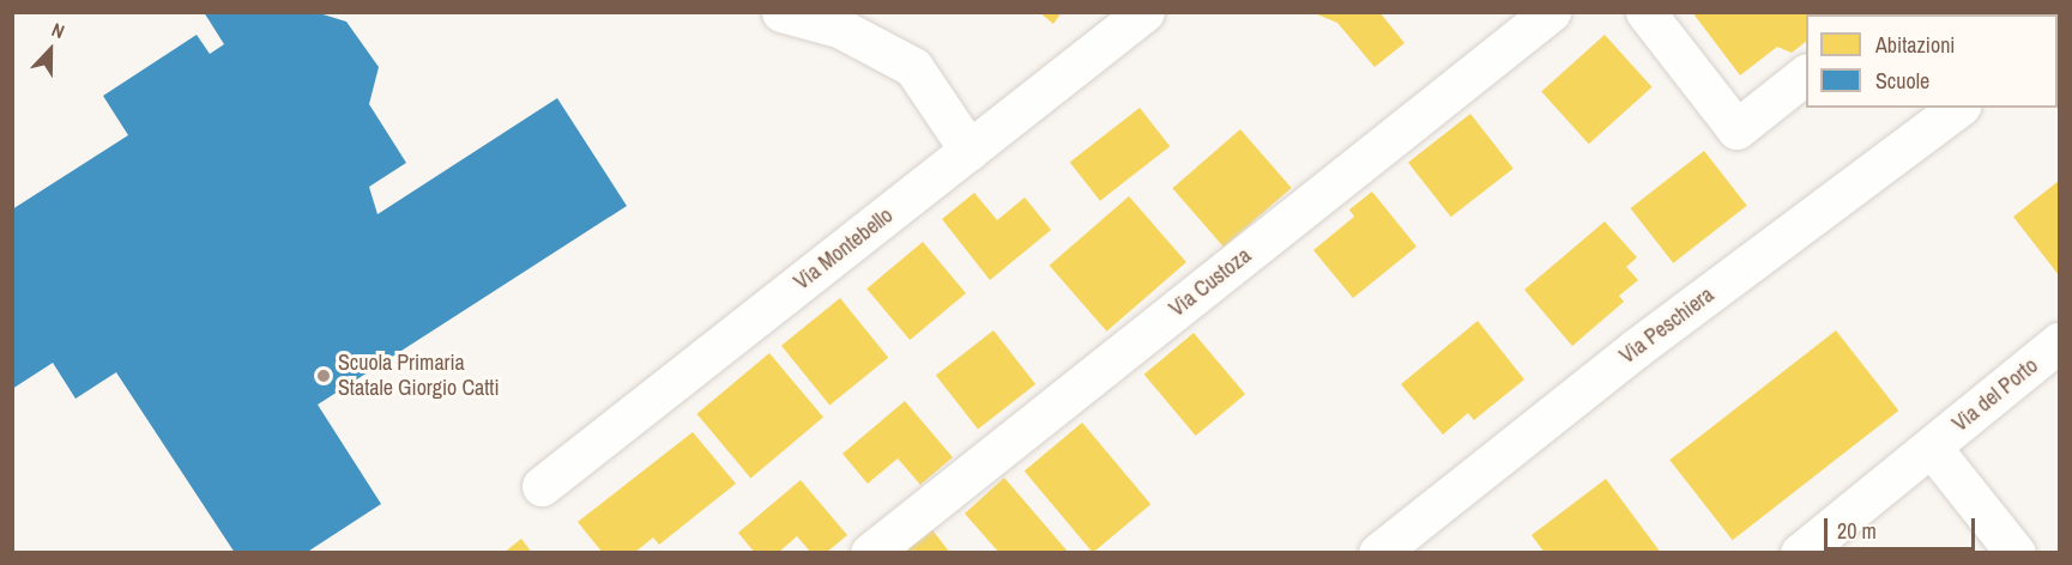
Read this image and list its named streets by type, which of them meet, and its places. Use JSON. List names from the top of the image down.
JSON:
{
  "streets": {
    "street": [
      "Via Montebello",
      "Via Custoza",
      "Via Peschiera",
      "Via del Porto"
    ]
  },
  "places": ["Scuola Primaria Statale Giorgio Catti"],
  "legend": ["Abitazioni", "Scuole"],
  "scale_bar": "20 m",
  "north": "top"
}
